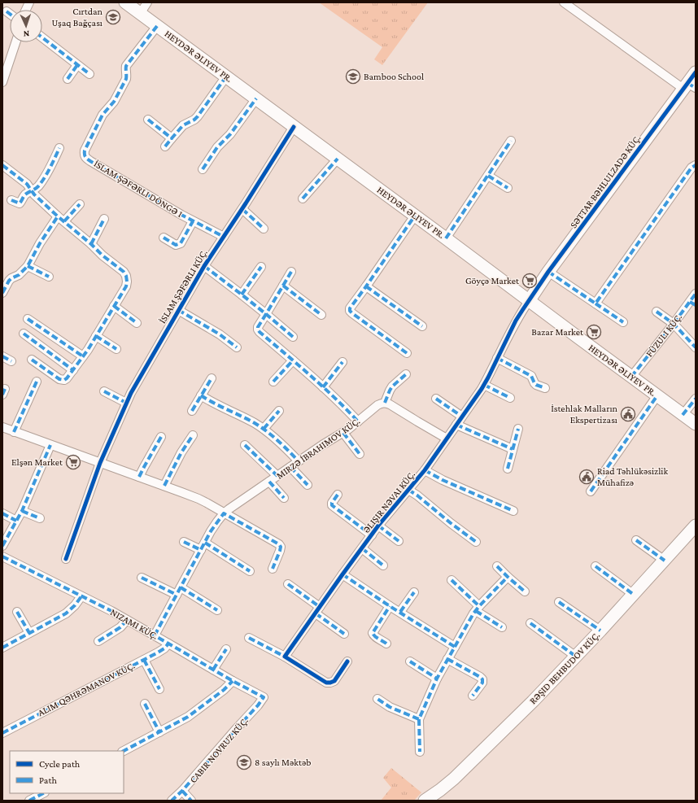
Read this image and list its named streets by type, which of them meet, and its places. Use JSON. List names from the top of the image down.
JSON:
{
  "streets": {
    "main road": ["HEYDƏR ƏLIYEV PR.", "SƏTTAR BƏHLULZADƏ KÜÇ.", "RƏŞID BEHBUDOV KÜÇ."],
    "street": [
      "İSLAM ŞƏFƏRLI DÖNGƏ 1",
      "İSLAM ŞƏFƏRLI KÜÇ.",
      "FÜZULI KÜÇ.",
      "MIRZƏ İBRAHIMOV KÜÇ.",
      "ƏLIŞIR NƏVAI KÜÇ.",
      "NIZAMI KÜÇ.",
      "ALIM QƏHRƏMANOV KÜÇ.",
      "CABIR NOVRUZ KÜÇ."
    ]
  },
  "crossings": [
    ["HEYDƏR ƏLIYEV PR.", "SƏTTAR BƏHLULZADƏ KÜÇ."],
    ["HEYDƏR ƏLIYEV PR.", "İSLAM ŞƏFƏRLI DÖNGƏ 1"],
    ["HEYDƏR ƏLIYEV PR.", "İSLAM ŞƏFƏRLI KÜÇ."],
    ["HEYDƏR ƏLIYEV PR.", "FÜZULI KÜÇ."],
    ["HEYDƏR ƏLIYEV PR.", "ƏLIŞIR NƏVAI KÜÇ."],
    ["SƏTTAR BƏHLULZADƏ KÜÇ.", "ƏLIŞIR NƏVAI KÜÇ."],
    ["İSLAM ŞƏFƏRLI DÖNGƏ 1", "İSLAM ŞƏFƏRLI KÜÇ."],
    ["MIRZƏ İBRAHIMOV KÜÇ.", "NIZAMI KÜÇ."],
    ["NIZAMI KÜÇ.", "ALIM QƏHRƏMANOV KÜÇ."],
    ["NIZAMI KÜÇ.", "CABIR NOVRUZ KÜÇ."]
  ],
  "places": {
    "school or university": ["Cırtdan Uşaq Bağçası", "Bamboo School", "8 saylı Məktəb"],
    "supermarket": ["Göyçə Market", "Bazar Market", "Elşən Market"],
    "public building": ["İstehlak Malların Ekspertizası", "Riad Təhlükəsizlik Mühafizə"]
  },
  "legend": ["Cycle path", "Path"],
  "north": "bottom"
}
